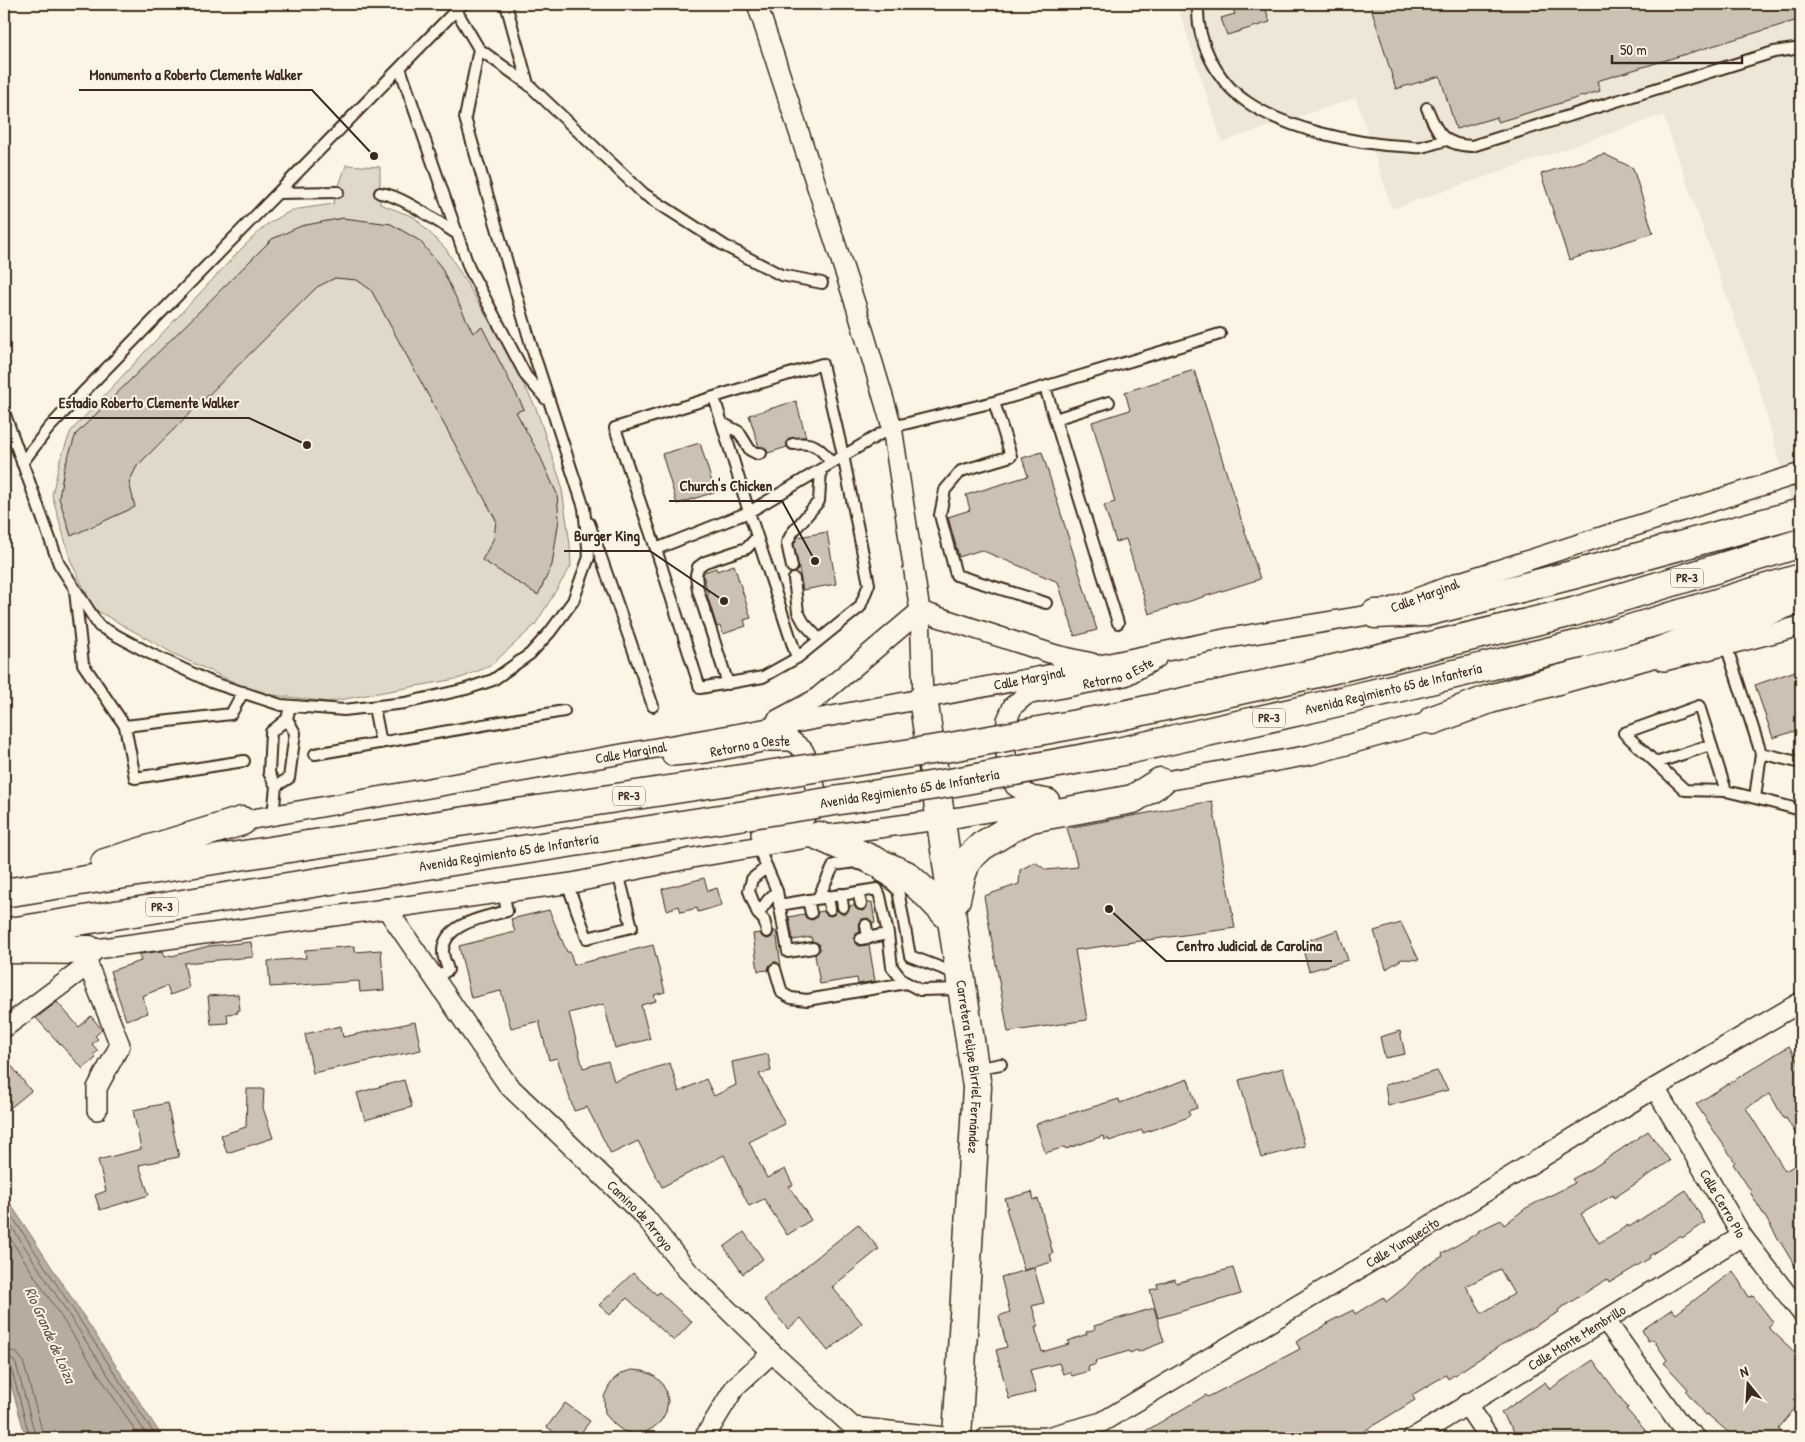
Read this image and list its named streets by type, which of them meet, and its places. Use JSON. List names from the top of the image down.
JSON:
{
  "streets": {
    "main road": ["PR-3", "Avenida Regimiento 65 de Infantería", "Carretera Felipe Birriel Fernández"],
    "street": [
      "Calle Marginal",
      "Retorno a Este",
      "Retorno a Oeste",
      "Calle Cerro Pío",
      "Camino de Arroyo",
      "Calle Yunquecito",
      "Calle Monte Membrillo"
    ]
  },
  "crossings": [
    ["Calle Marginal", "Retorno a Este"],
    ["Calle Marginal", "Retorno a Oeste"],
    ["Calle Marginal", "Carretera Felipe Birriel Fernández"],
    ["Carretera Felipe Birriel Fernández", "Camino de Arroyo"],
    ["Calle Cerro Pío", "Calle Yunquecito"],
    ["Calle Cerro Pío", "Calle Monte Membrillo"]
  ],
  "water": ["Río Grande de Loíza"],
  "places": [
    "Monumento a Roberto Clemente Walker",
    "Estadio Roberto Clemente Walker",
    "Church's Chicken",
    "Burger King",
    "Centro Judicial de Carolina"
  ],
  "scale_bar": "50 m",
  "north": "top"
}
